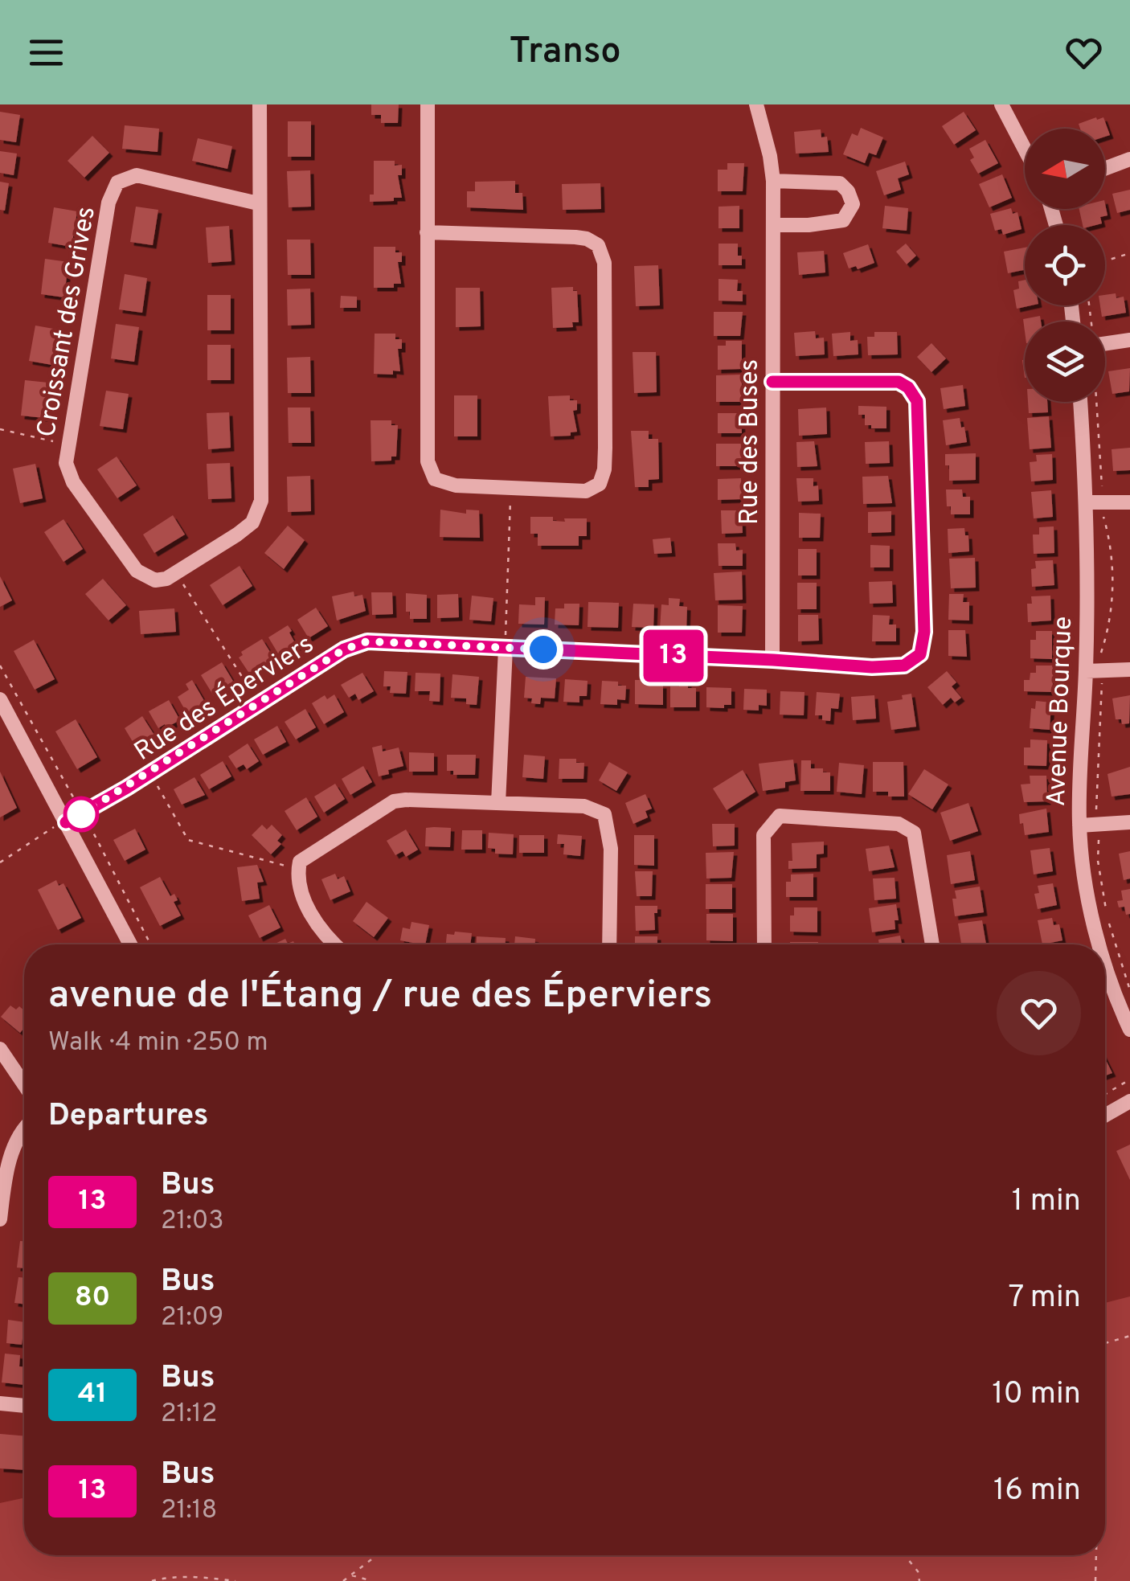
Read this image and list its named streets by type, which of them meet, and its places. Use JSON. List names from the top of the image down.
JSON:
{
  "streets": {
    "street": [
      "Croissant des Grives",
      "Rue des Buses",
      "Rue des Éperviers",
      "Avenue Bourque"
    ]
  },
  "crossings": [
    ["Rue des Buses", "Rue des Éperviers"]
  ],
  "lines": ["bus line 13"],
  "north": "left",
  "page": {
    "header": "Transo",
    "on_map": "13",
    "heading": [
      ["avenue de l'Étang / rue des Éperviers", "Walk · 4 min · 250 m"],
      "Departures"
    ],
    "list": [
      {
        "mark": "13",
        "name": "Bus",
        "note": "21:03",
        "value": "1 min"
      },
      {
        "mark": "80",
        "name": "Bus",
        "note": "21:09",
        "value": "7 min"
      },
      {
        "mark": "41",
        "name": "Bus",
        "note": "21:12",
        "value": "10 min"
      },
      {
        "mark": "13",
        "name": "Bus",
        "note": "21:18",
        "value": "16 min"
      }
    ]
  }
}
